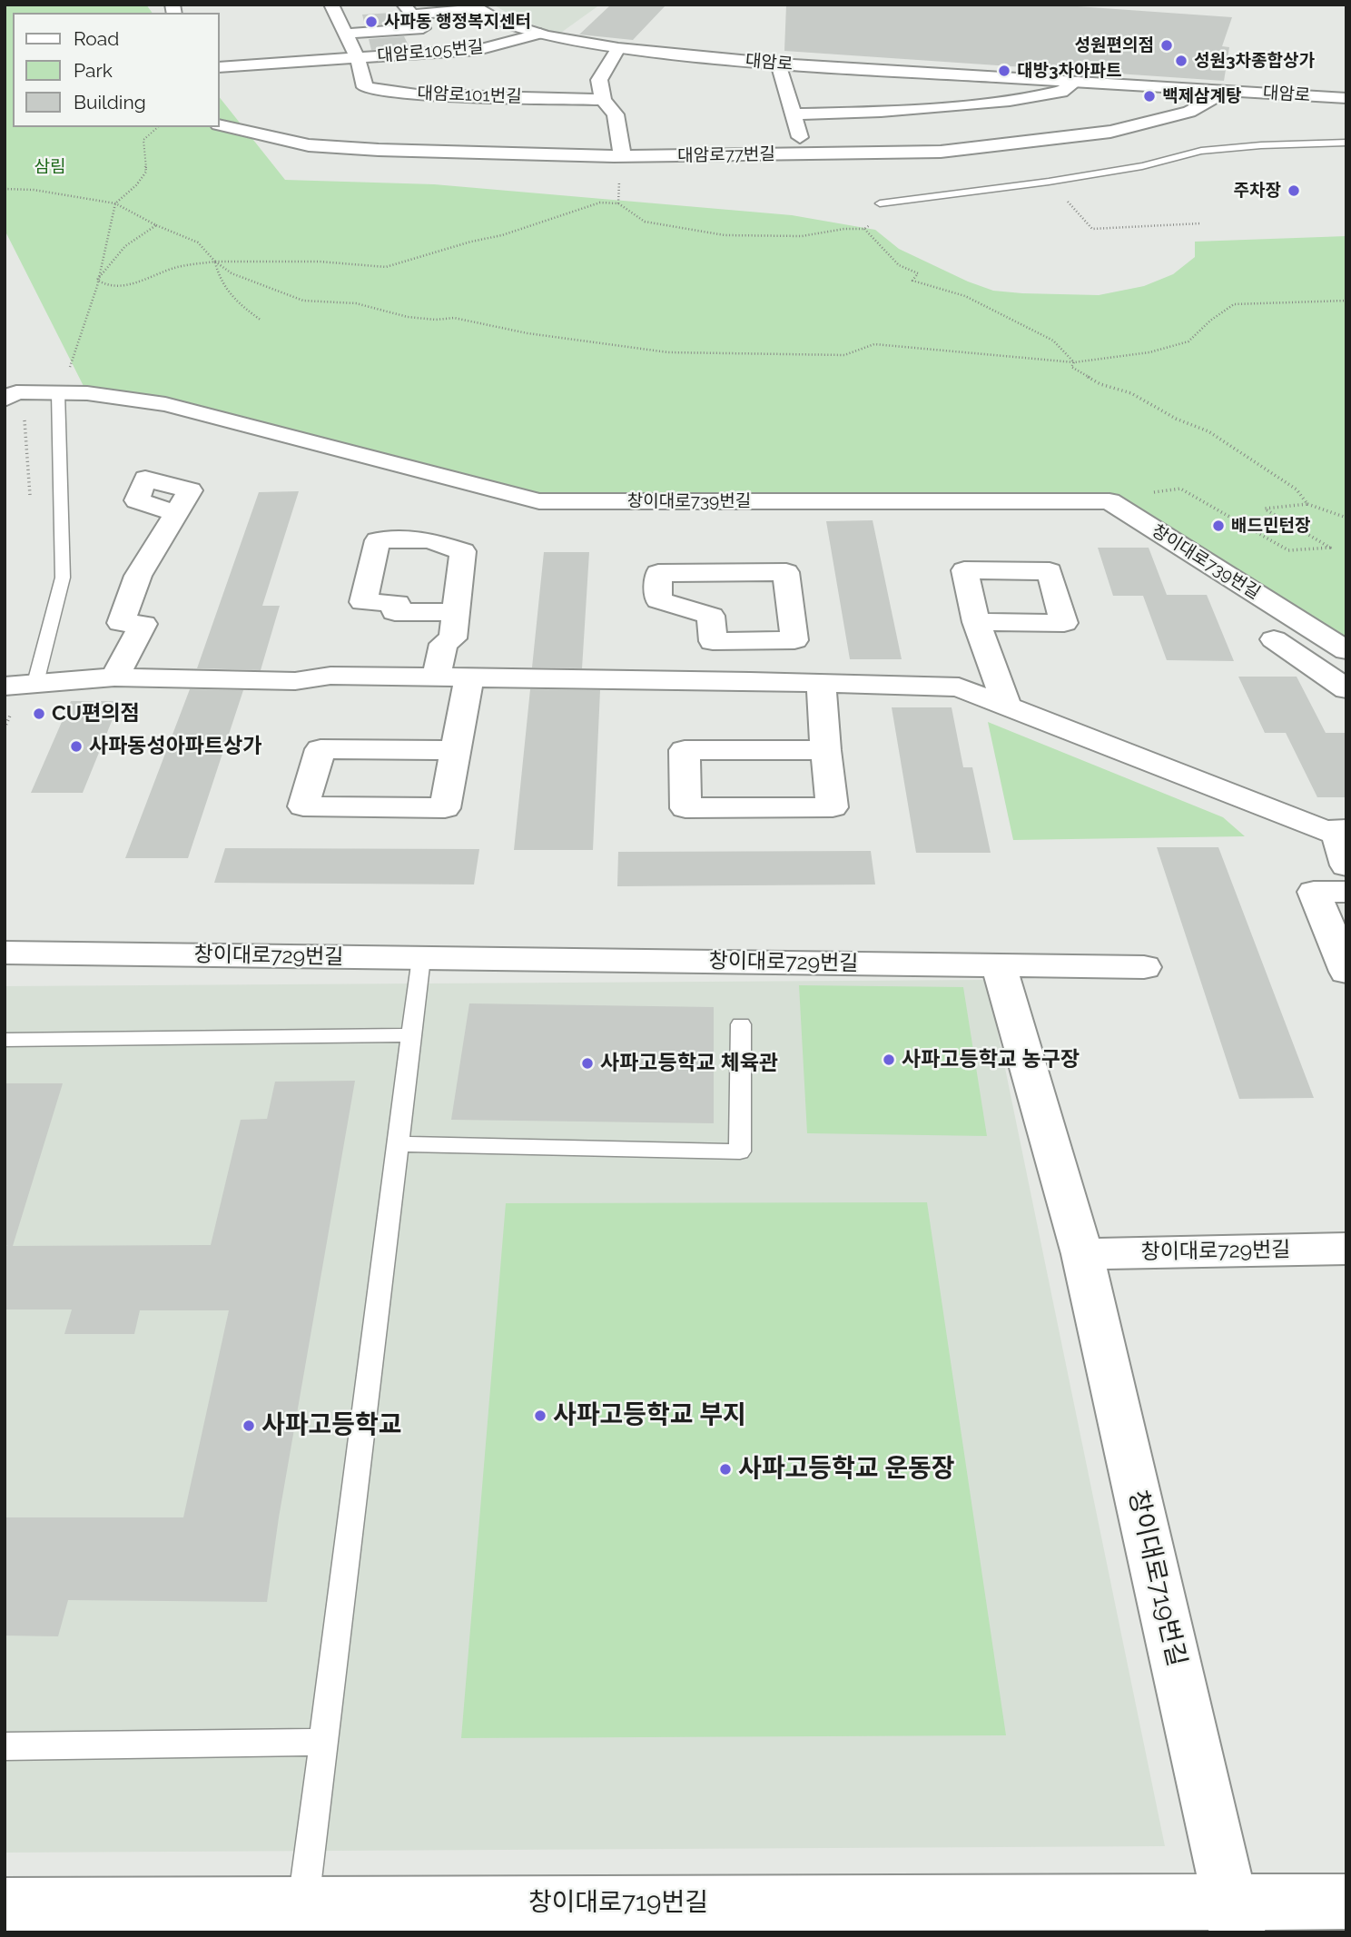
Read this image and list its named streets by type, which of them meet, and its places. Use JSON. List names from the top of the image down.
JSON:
{
  "streets": {
    "street": [
      "대암로105번길",
      "대암로",
      "대암로101번길",
      "대암로77번길",
      "창이대로739번길",
      "창이대로729번길",
      "창이대로719번길"
    ]
  },
  "crossings": [
    ["대암로105번길", "대암로"],
    ["대암로105번길", "대암로101번길"],
    ["대암로", "대암로77번길"],
    ["창이대로729번길", "창이대로719번길"]
  ],
  "parks": ["삼림"],
  "places": [
    "사파동 행정복지센터",
    "성원편의점",
    "성원3차종합상가",
    "대방3차아파트",
    "백제삼계탕",
    "주차장",
    "배드민턴장",
    "CU편의점",
    "사파동성아파트상가",
    "사파고등학교 농구장",
    "사파고등학교 체육관",
    "사파고등학교 부지",
    "사파고등학교",
    "사파고등학교 운동장"
  ],
  "legend": ["Road", "Park", "Building"]
}
